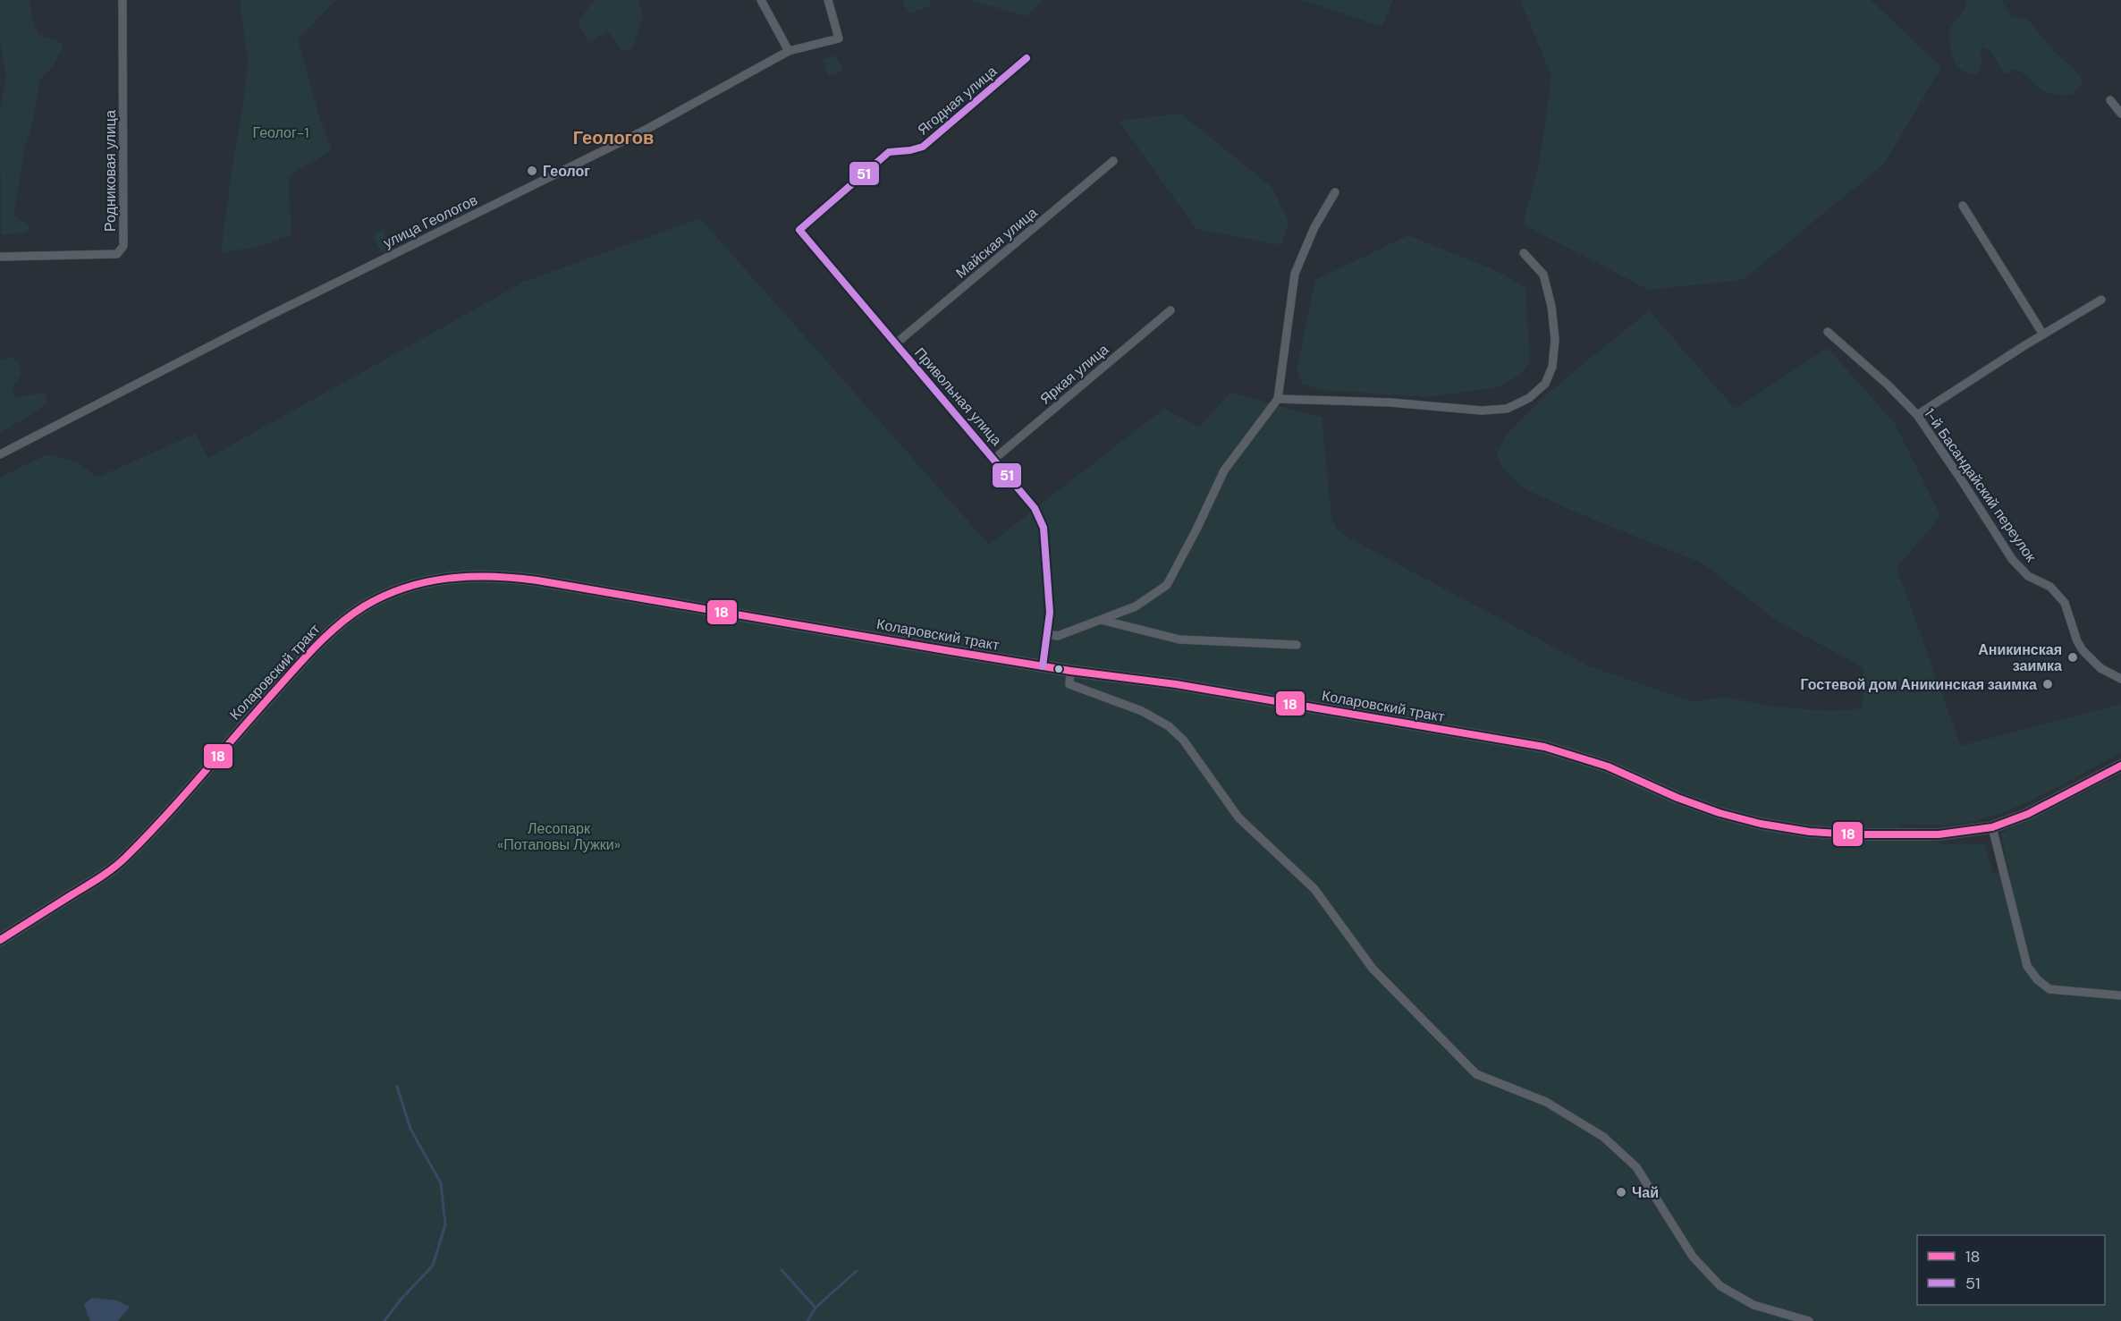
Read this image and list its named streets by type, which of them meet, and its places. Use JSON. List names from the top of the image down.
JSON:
{
  "streets": {
    "street": [
      "Ягодная улица",
      "Родниковая улица",
      "улица Геологов",
      "Майская улица",
      "Яркая улица",
      "Привольная улица",
      "1-й Басандайский переулок",
      "Коларовский тракт"
    ]
  },
  "crossings": [
    ["Ягодная улица", "Привольная улица"],
    ["Майская улица", "Привольная улица"],
    ["Яркая улица", "Привольная улица"],
    ["Привольная улица", "Коларовский тракт"]
  ],
  "districts": ["Геологов"],
  "parks": ["Геолог-1", "Лесопарк «Потаповы Лужки»"],
  "places": [
    "Геолог",
    "Аникинская заимка",
    "Гостевой дом Аникинская заимка",
    "Чай"
  ],
  "lines": ["transit line 51", "transit line 18"],
  "legend": ["18", "51"]
}
